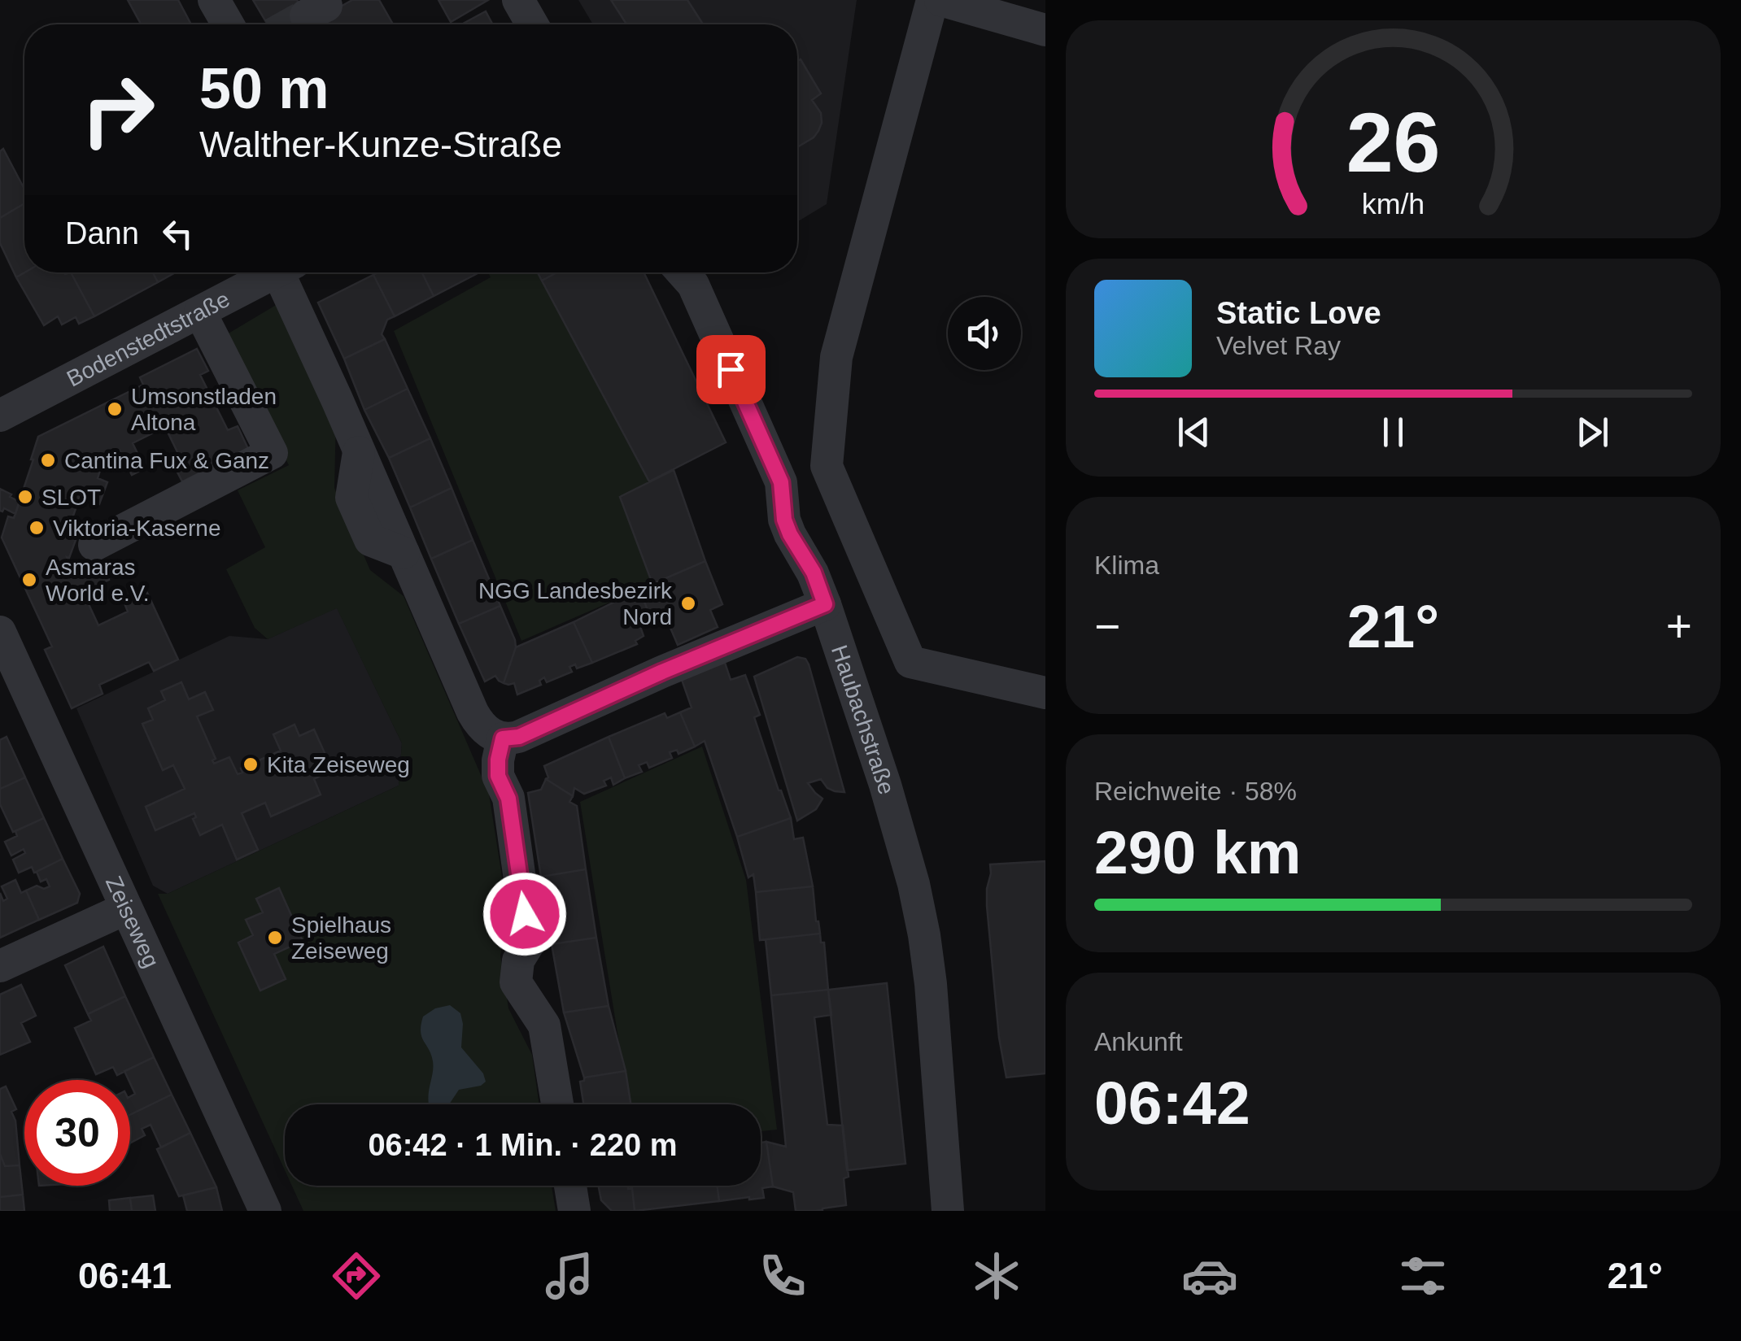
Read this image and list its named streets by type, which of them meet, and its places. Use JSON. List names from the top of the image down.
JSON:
{
  "streets": {
    "street": ["Bodenstedtstraße", "Haubachstraße", "Zeiseweg"]
  },
  "places": [
    "Umsonstladen Altona",
    "Cantina Fux & Ganz",
    "SLOT",
    "Viktoria-Kaserne",
    "Asmaras World e.V.",
    "NGG Landesbezirk Nord",
    "Kita Zeiseweg",
    "Spielhaus Zeiseweg"
  ],
  "page": {
    "turn": ["50 m", "Walther-Kunze-Straße"],
    "then": "Dann",
    "song": ["Static Love", "Velvet Ray"],
    "tile": [
      "Klima",
      ["Reichweite · 58%", "290 km"],
      ["Ankunft", "06:42"]
    ],
    "heat": ["−", "21°", "+"],
    "limit": "30",
    "trip": "06:42 · 1 Min. · 220 m",
    "tabs": ["06:41", "21°"],
    "gauge": ["26", "km/h"]
  }
}
